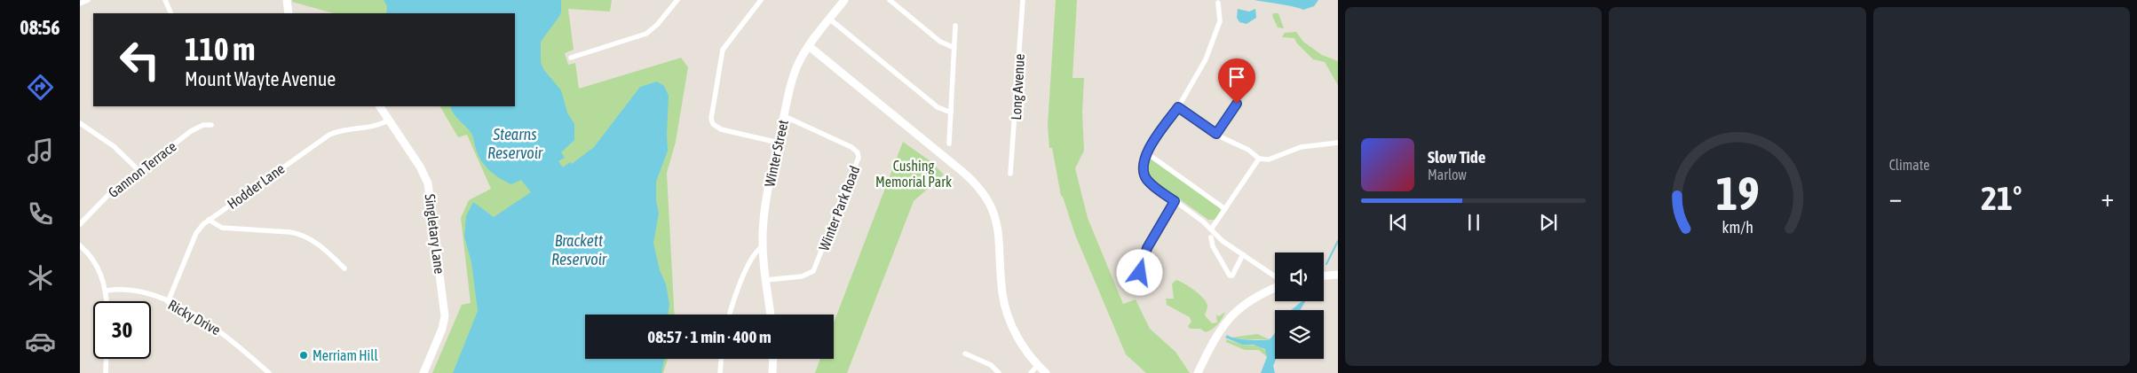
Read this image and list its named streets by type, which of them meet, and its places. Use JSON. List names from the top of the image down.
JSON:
{
  "streets": {
    "street": [
      "Long Avenue",
      "Winter Street",
      "Gannon Terrace",
      "Hodder Lane",
      "Winter Park Road",
      "Singletary Lane",
      "Ricky Drive"
    ]
  },
  "crossings": [
    ["Winter Street", "Winter Park Road"],
    ["Hodder Lane", "Singletary Lane"],
    ["Hodder Lane", "Ricky Drive"]
  ],
  "water": ["Stearns Reservoir", "Brackett Reservoir"],
  "parks": ["Cushing Memorial Park"],
  "places": ["Merriam Hill"],
  "page": {
    "tabs": "08:56",
    "tile": "Climate",
    "turn": ["110 m", "Mount Wayte Avenue"],
    "song": ["Slow Tide", "Marlow"],
    "heat": ["−", "21°", "+"],
    "limit": "30",
    "trip": "08:57 · 1 min · 400 m",
    "gauge": ["19", "km/h"]
  }
}
